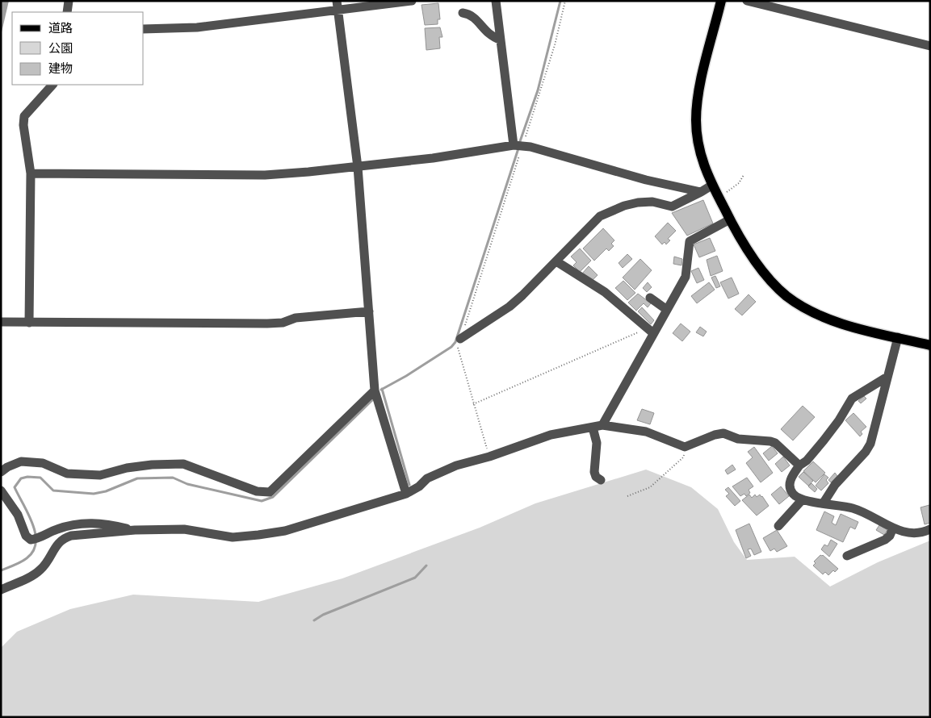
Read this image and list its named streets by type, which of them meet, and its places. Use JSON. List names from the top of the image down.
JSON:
{
  "legend": ["道路", "公園", "建物"]
}
